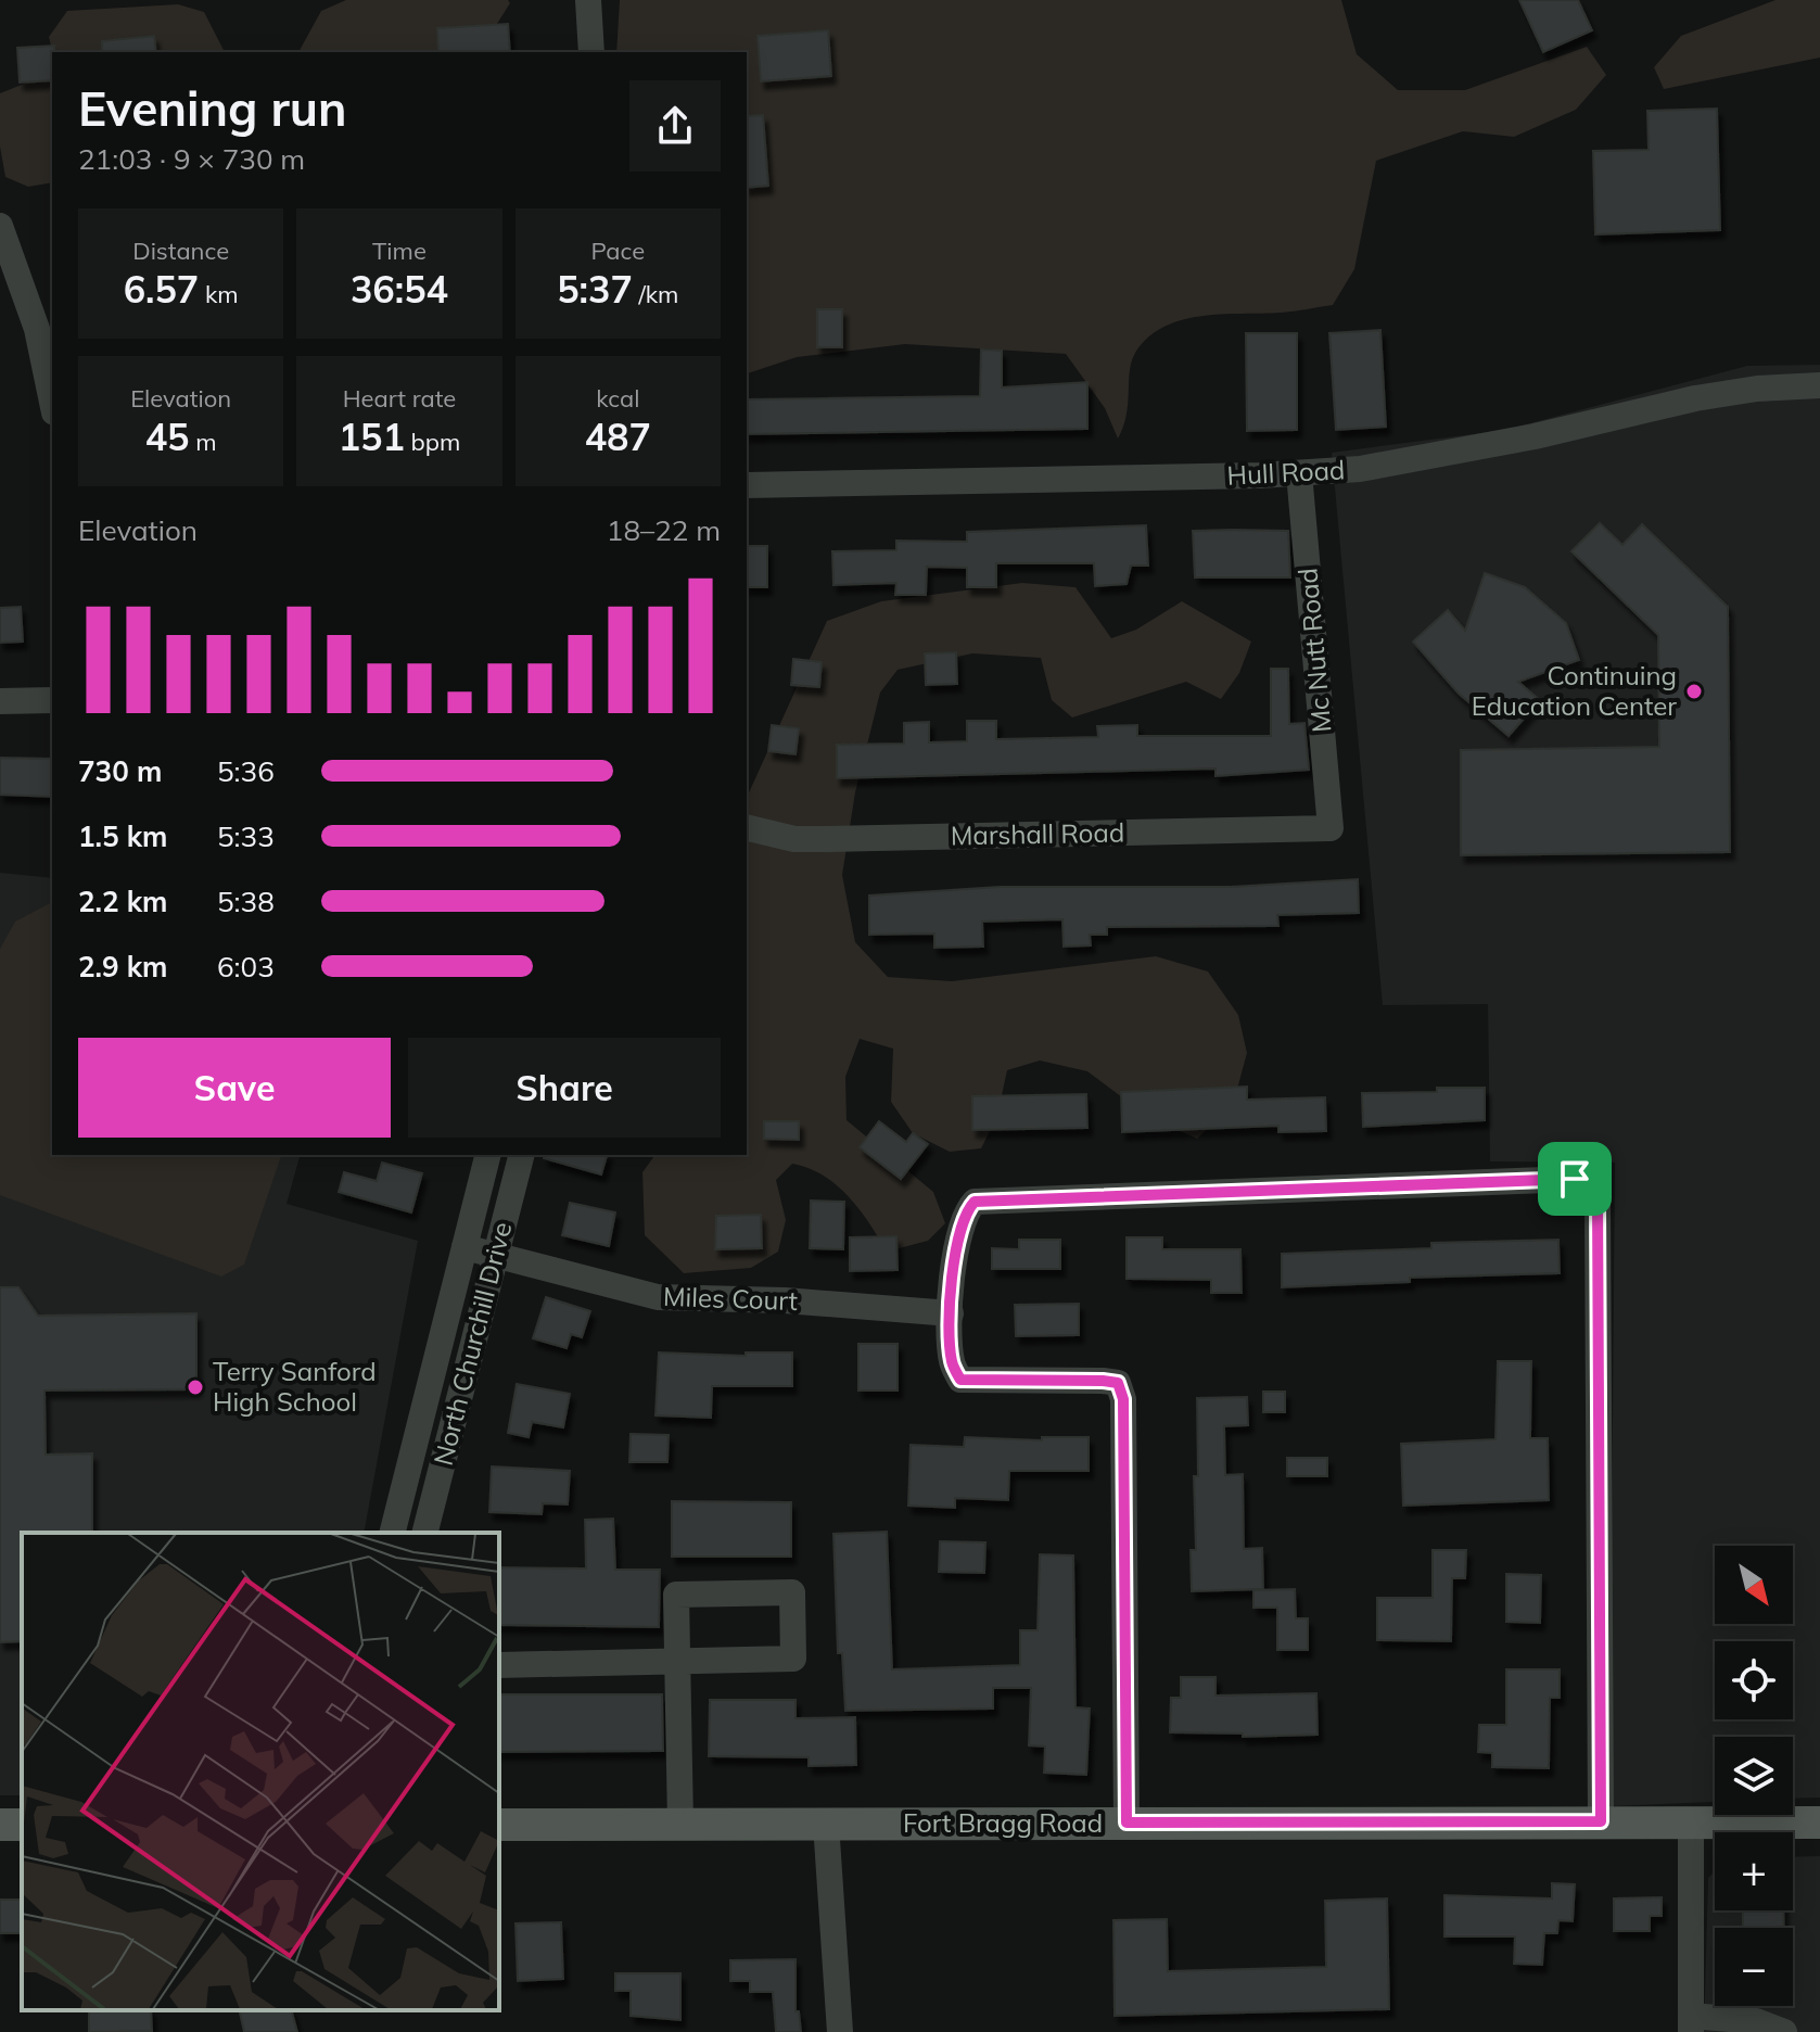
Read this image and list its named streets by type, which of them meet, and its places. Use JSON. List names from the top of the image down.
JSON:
{
  "streets": {
    "main road": ["Fort Bragg Road"],
    "street": [
      "Hull Road",
      "Mc Nutt Road",
      "Marshall Road",
      "Miles Court",
      "North Churchill Drive"
    ]
  },
  "crossings": [
    ["Hull Road", "Mc Nutt Road"],
    ["Mc Nutt Road", "Marshall Road"],
    ["Miles Court", "North Churchill Drive"]
  ],
  "places": ["Continuing Education Center", "Terry Sanford High School"],
  "north": "bottom right",
  "page": {
    "heading": ["Evening run", "21:03 · 9 × 730 m"],
    "stats": [
      ["Distance", "6.57 km"],
      ["Time", "36:54"],
      ["Pace", "5:37 /km"],
      ["Elevation", "45 m"],
      ["Heart rate", "151 bpm"],
      ["kcal", "487"]
    ],
    "chart": ["Elevation", "18–22 m"],
    "list": [
      {
        "name": "730 m",
        "note": "5:36"
      },
      {
        "name": "1.5 km",
        "note": "5:33"
      },
      {
        "name": "2.2 km",
        "note": "5:38"
      },
      {
        "name": "2.9 km",
        "note": "6:03"
      }
    ],
    "buttons": ["Save", "Share"],
    "map_buttons": ["+", "−"]
  }
}
